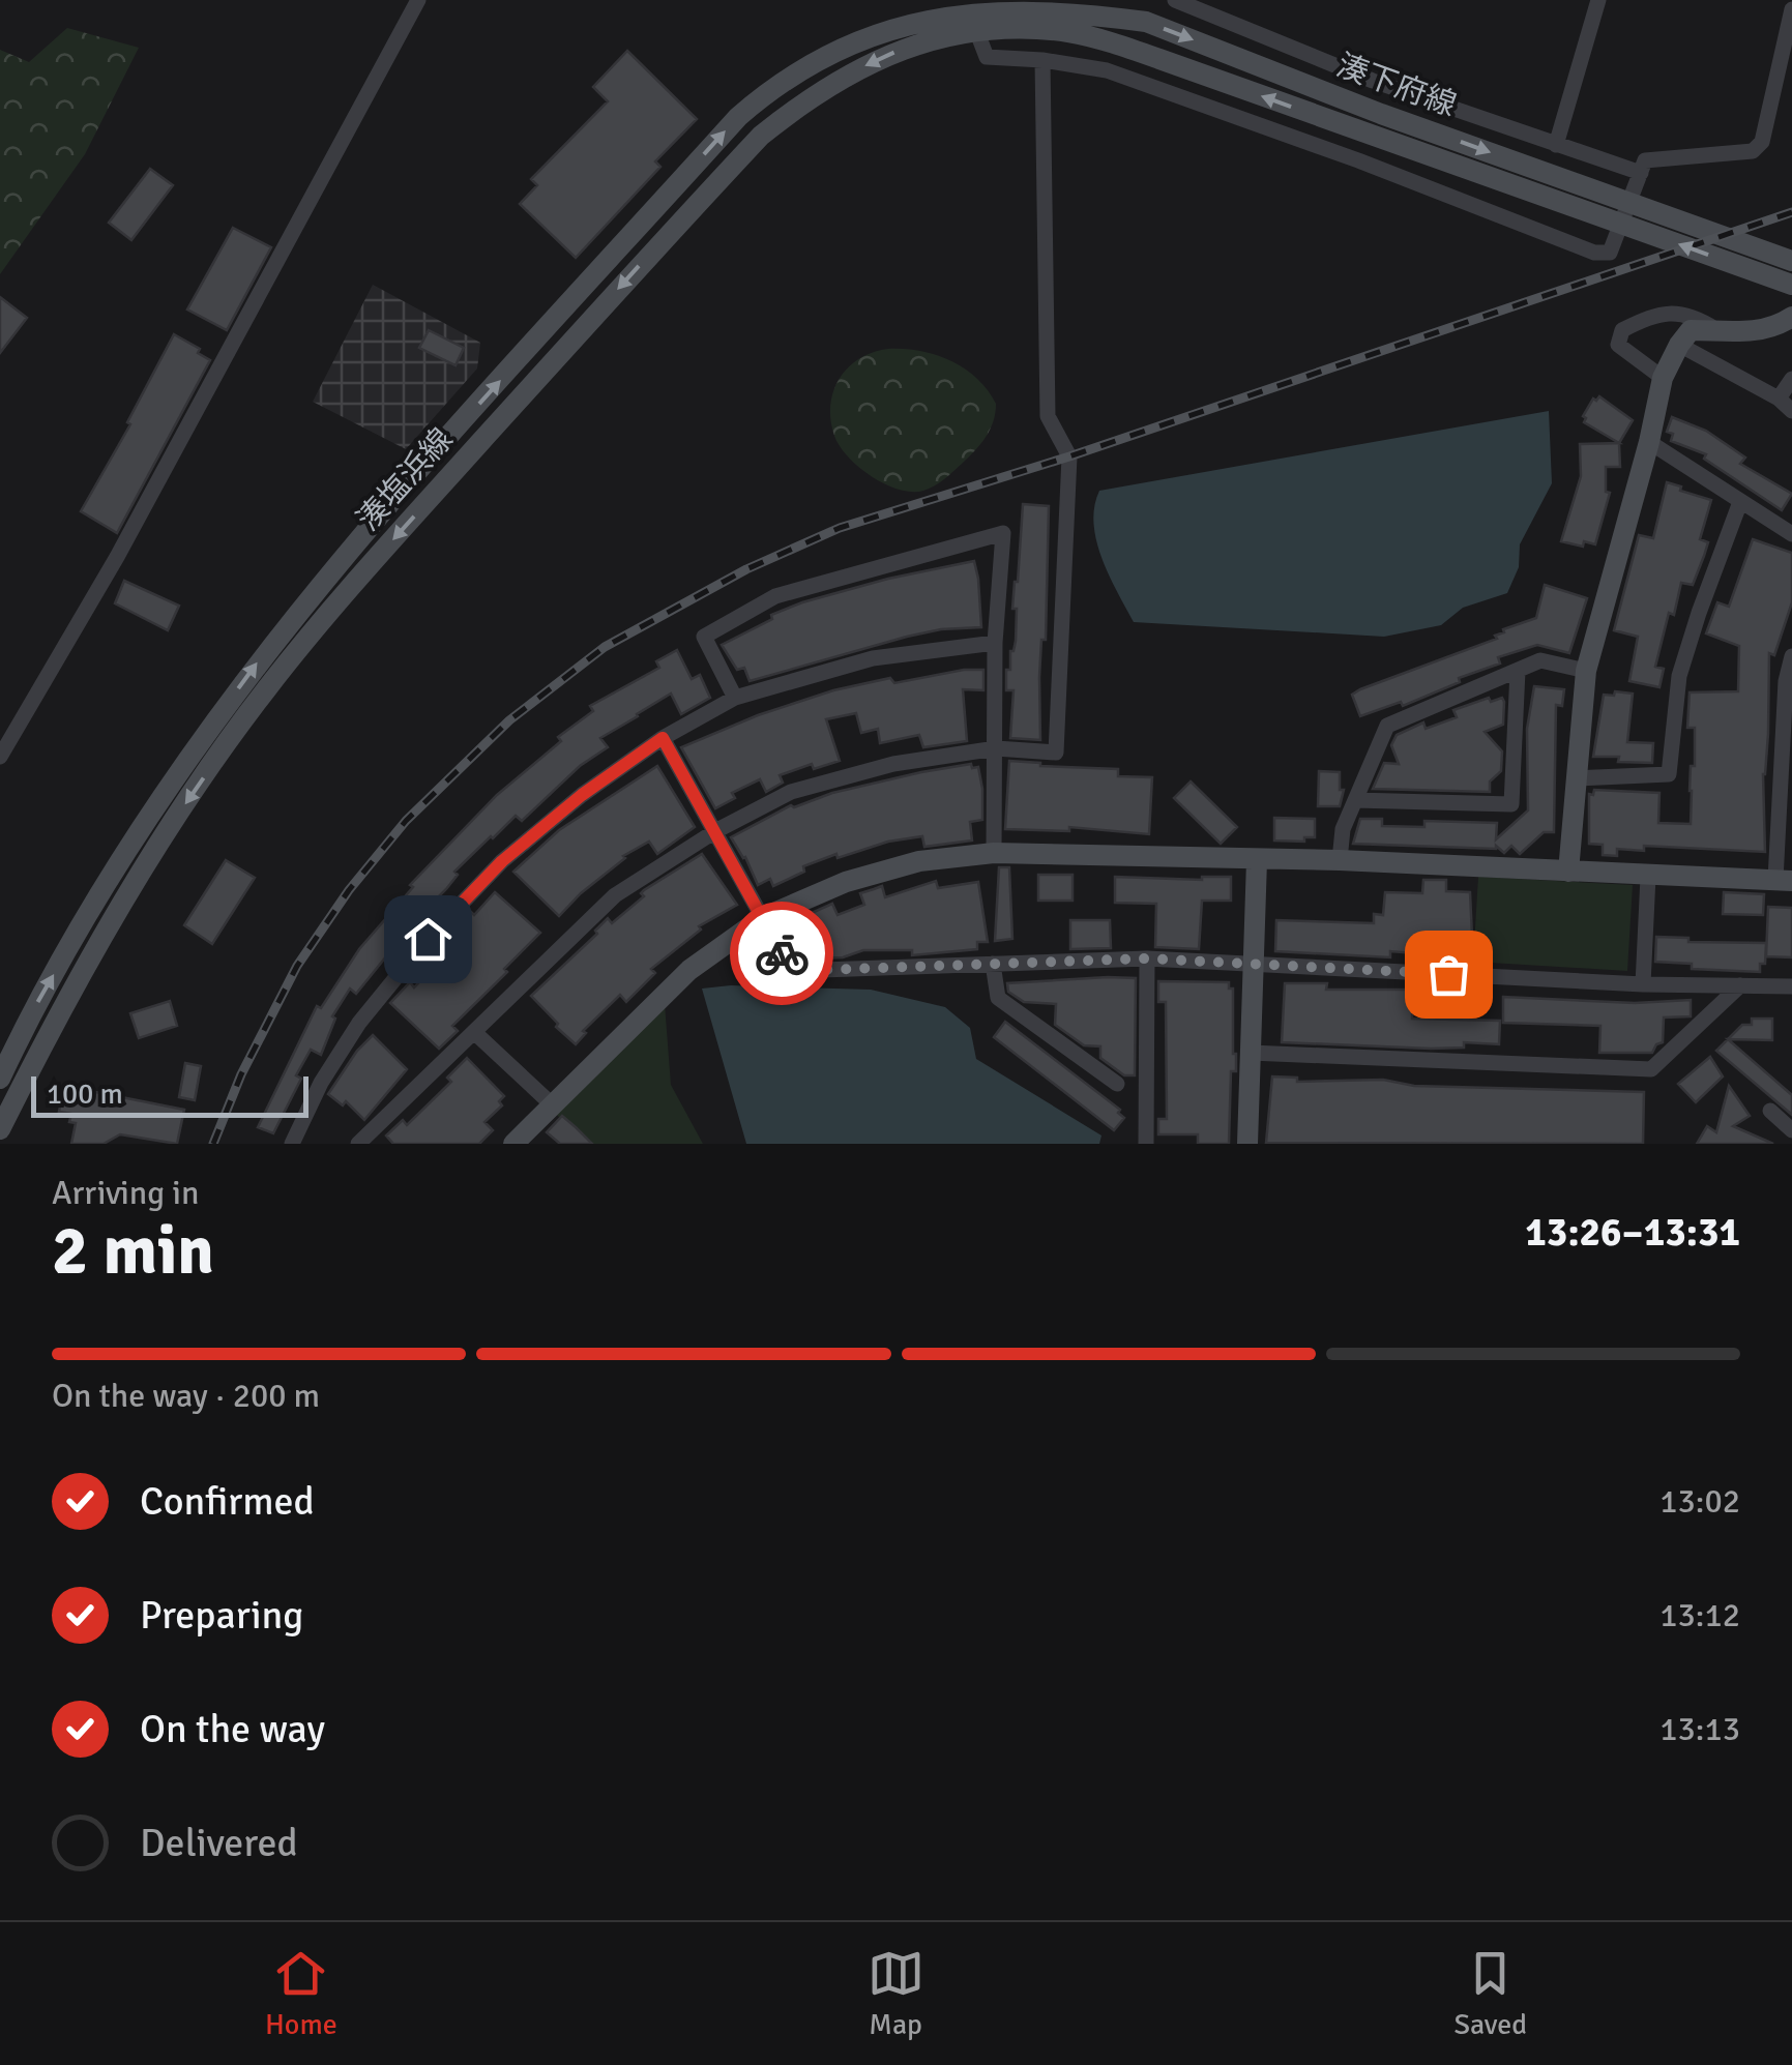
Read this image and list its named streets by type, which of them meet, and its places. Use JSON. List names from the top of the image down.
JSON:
{
  "streets": {
    "main road": ["湊下府線", "湊塩浜線"]
  },
  "crossings": [
    ["湊下府線", "湊塩浜線"]
  ],
  "scale_bar": "100 m",
  "page": {
    "scale": "100 m",
    "heading": ["2 min", "Arriving in", "13:26–13:31"],
    "bar": "On the way · 200 m",
    "list": [
      ["Confirmed", "13:02"],
      ["Preparing", "13:12"],
      ["On the way", "13:13"],
      "Delivered"
    ],
    "tabs": ["Home", "Map", "Saved"]
  }
}
